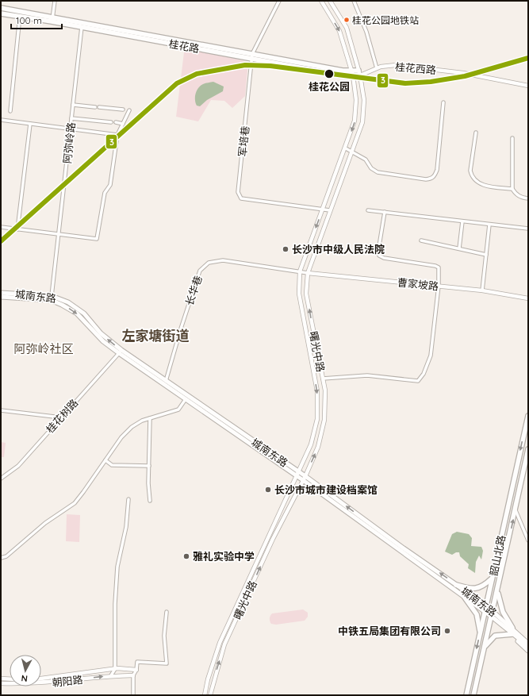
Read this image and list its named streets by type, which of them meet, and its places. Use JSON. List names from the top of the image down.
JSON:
{
  "streets": {
    "main road": ["桂花路", "城南东路", "韶山北路"],
    "street": [
      "桂花西路",
      "军培巷",
      "阿弥岭路",
      "曹家坡路",
      "长华巷",
      "曙光中路",
      "桂花树路",
      "朝阳路"
    ]
  },
  "crossings": [
    ["桂花路", "桂花西路"],
    ["桂花路", "军培巷"],
    ["桂花路", "阿弥岭路"],
    ["桂花路", "曙光中路"],
    ["桂花西路", "曙光中路"],
    ["军培巷", "曙光中路"],
    ["阿弥岭路", "城南东路"],
    ["曹家坡路", "长华巷"],
    ["曹家坡路", "曙光中路"],
    ["长华巷", "城南东路"],
    ["长华巷", "曙光中路"],
    ["城南东路", "曙光中路"],
    ["城南东路", "桂花树路"],
    ["城南东路", "韶山北路"]
  ],
  "districts": ["左家塘街道", "阿弥岭社区"],
  "places": [
    "桂花公园地铁站",
    "桂花公园",
    "长沙市中级人民法院",
    "长沙市城市建设档案馆",
    "雅礼实验中学",
    "中铁五局集团有限公司"
  ],
  "lines": ["transit line 3"],
  "scale_bar": "100 m",
  "north": "bottom"
}
